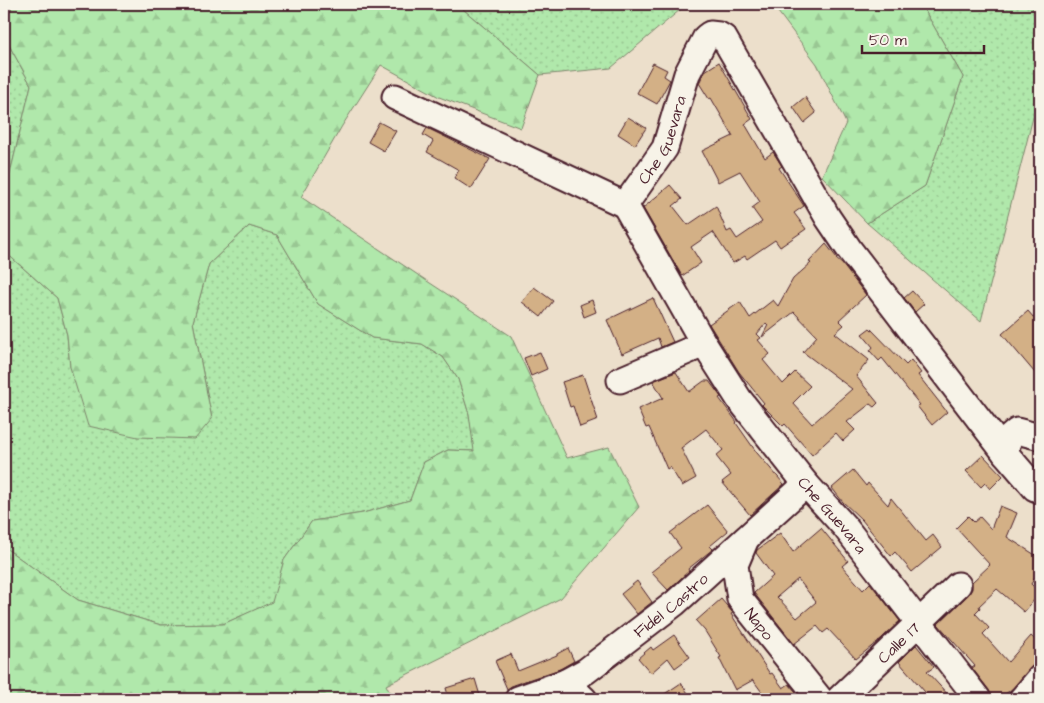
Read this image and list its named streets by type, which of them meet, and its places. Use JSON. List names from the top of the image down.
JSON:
{
  "streets": {
    "street": [
      "Che Guevara",
      "Fidel Castro",
      "Napo",
      "Calle 17"
    ]
  },
  "crossings": [
    ["Che Guevara", "Fidel Castro"],
    ["Che Guevara", "Calle 17"],
    ["Fidel Castro", "Napo"]
  ],
  "scale_bar": "50 m"
}
